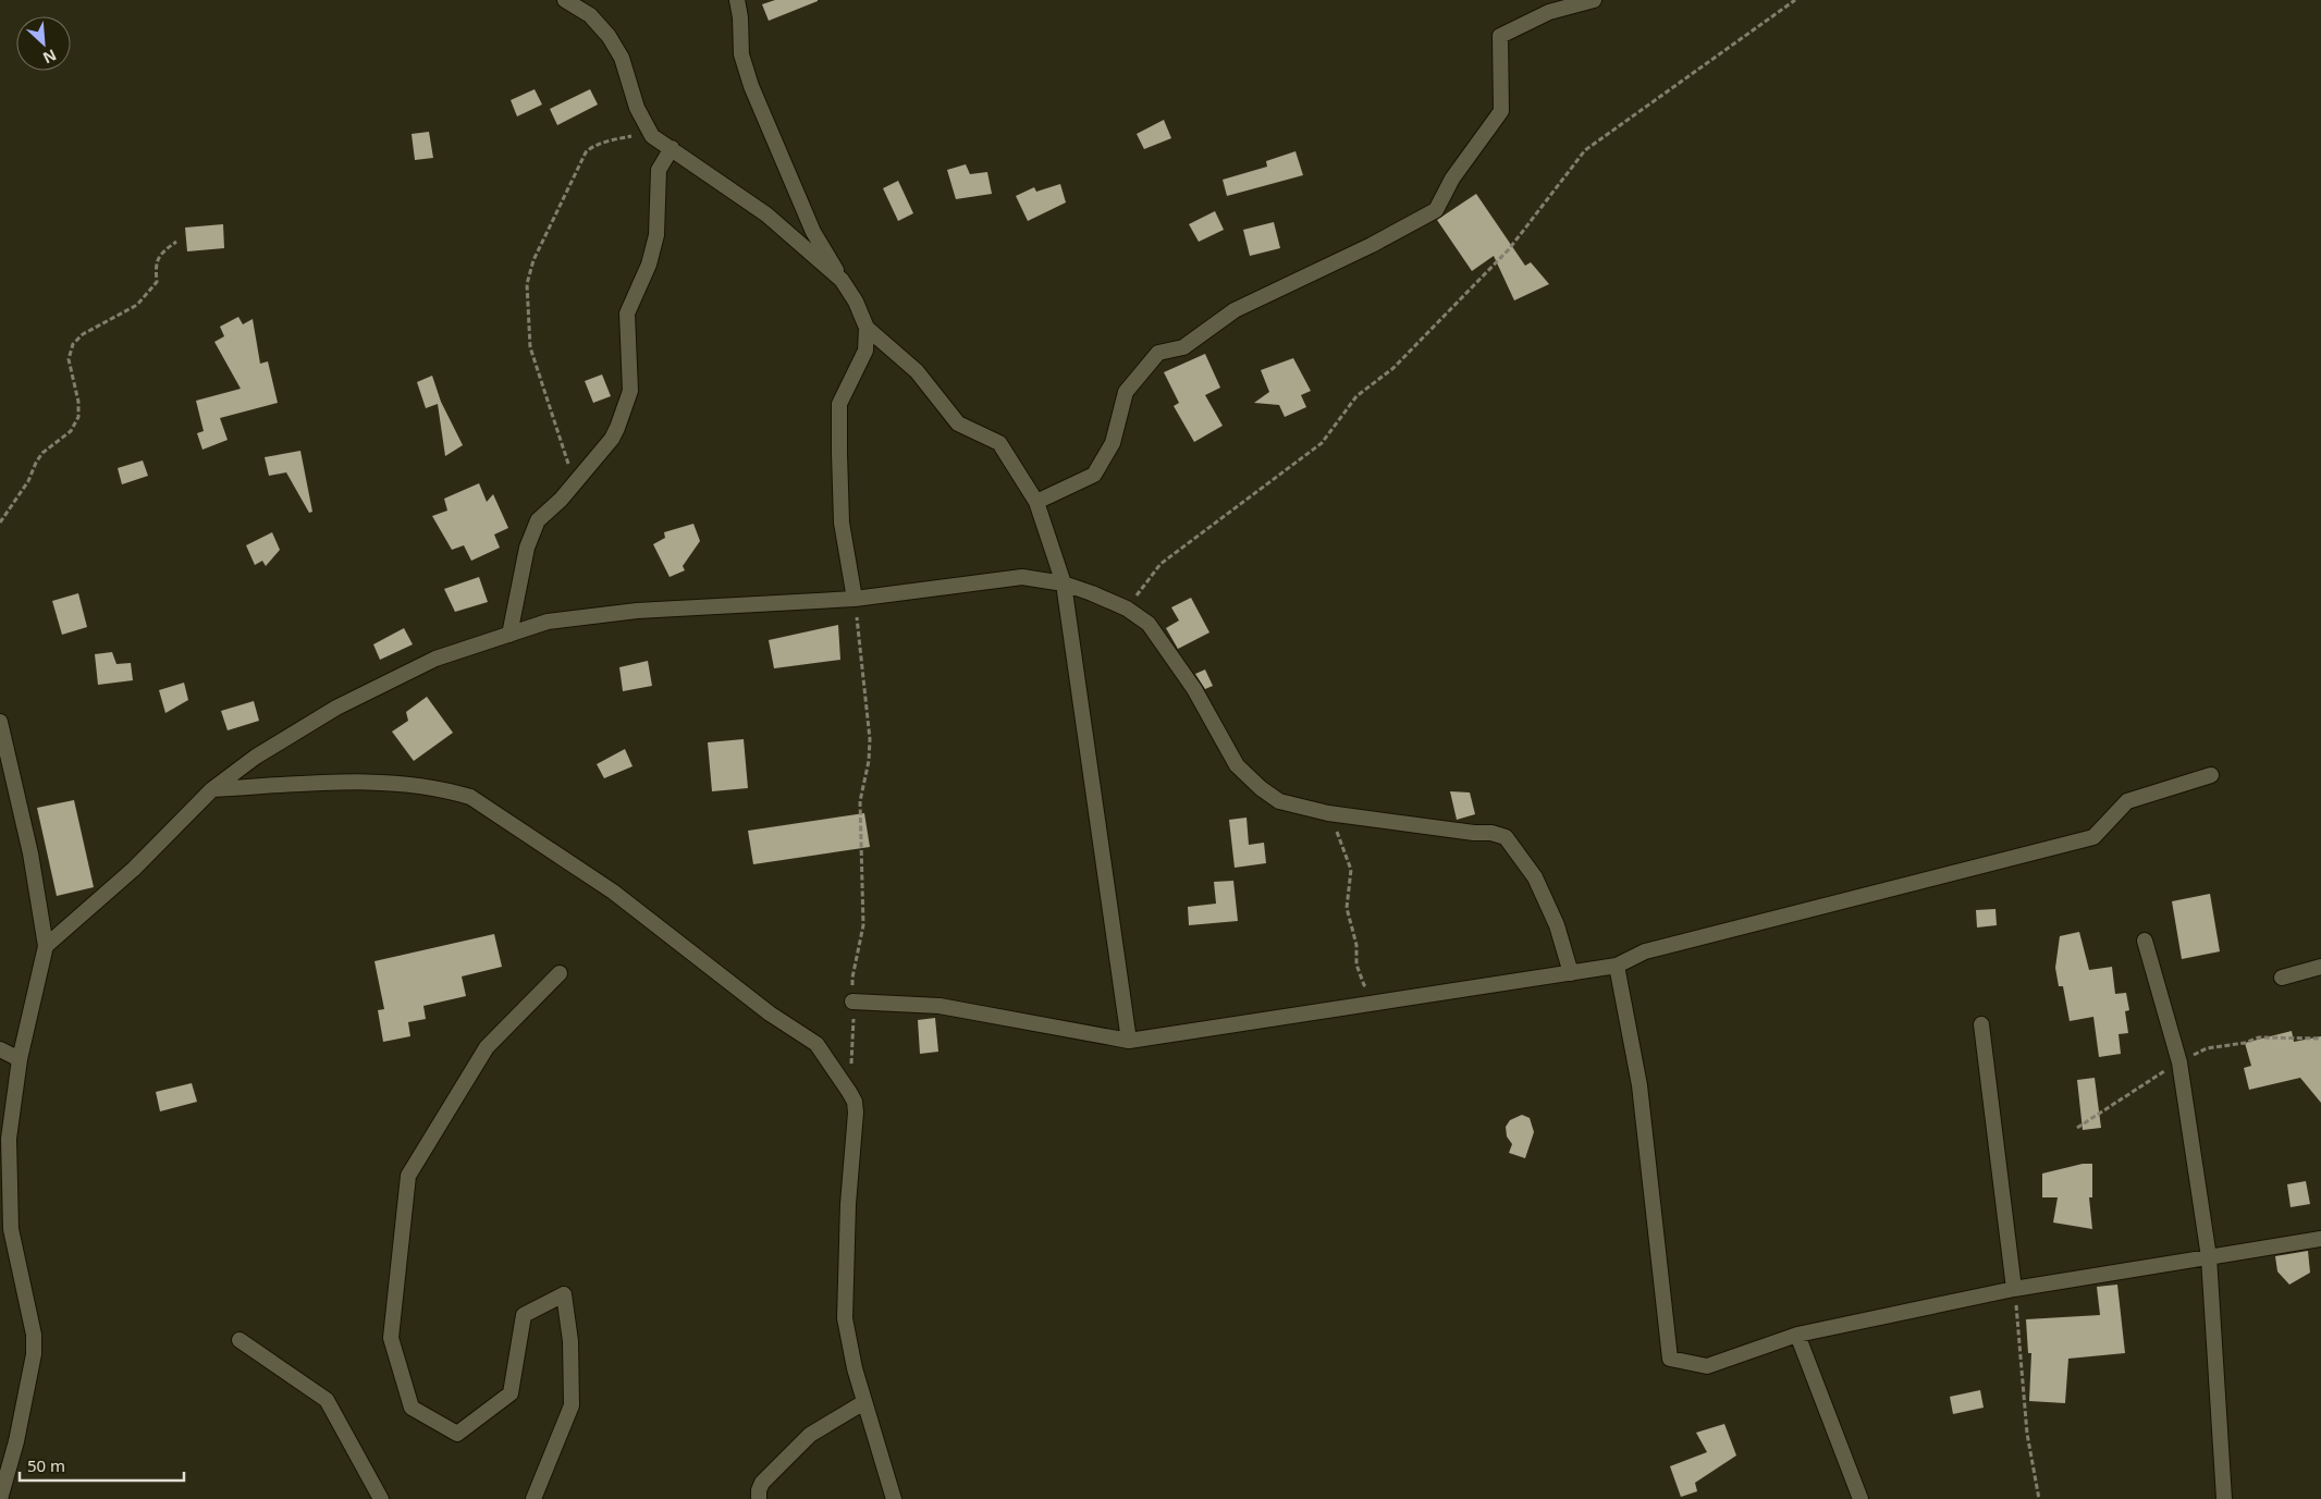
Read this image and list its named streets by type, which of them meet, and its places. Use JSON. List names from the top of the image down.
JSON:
{
  "scale_bar": "50 m",
  "north": "bottom right"
}
